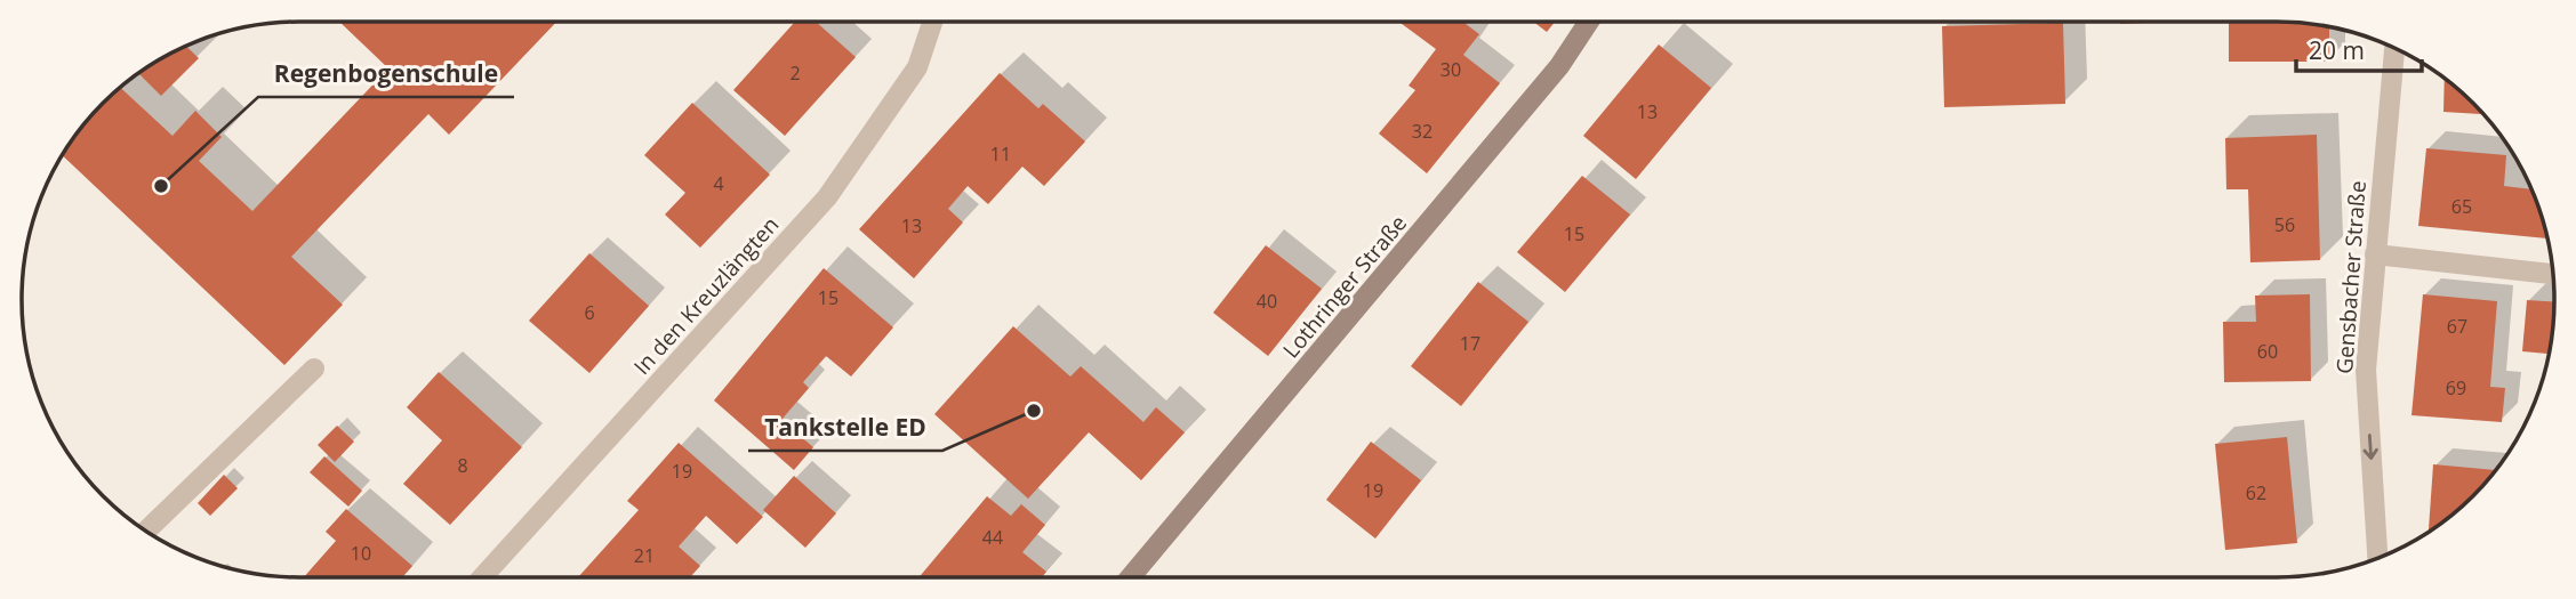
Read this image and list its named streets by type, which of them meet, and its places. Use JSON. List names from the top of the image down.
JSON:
{
  "streets": {
    "main road": ["Lothringer Straße"],
    "street": ["Gensbacher Straße", "In den Kreuzlängten"]
  },
  "one_way": ["Gensbacher Straße"],
  "places": ["Regenbogenschule", "Tankstelle ED"],
  "house_numbers": [
    "30",
    "2",
    "13",
    "32",
    "11",
    "4",
    "65",
    "56",
    "13",
    "15",
    "15",
    "40",
    "6",
    "67",
    "17",
    "60",
    "69",
    "8",
    "19",
    "19",
    "62",
    "44",
    "10",
    "21"
  ],
  "scale_bar": "20 m"
}
